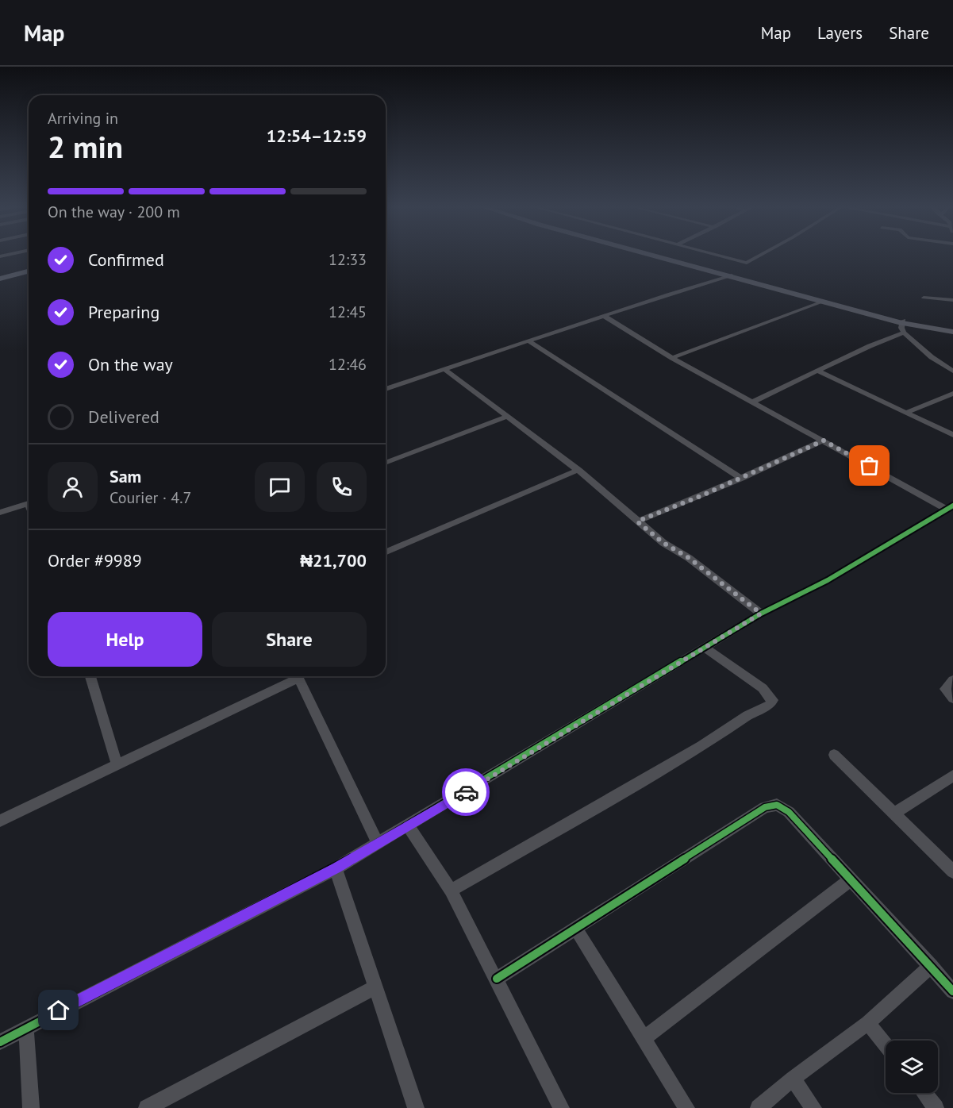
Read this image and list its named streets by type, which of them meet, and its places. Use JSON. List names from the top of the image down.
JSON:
{
  "page": {
    "header": "Map",
    "nav": ["Map", "Layers", "Share"],
    "heading": ["2 min", "Arriving in", "12:54–12:59"],
    "panel": [
      "Sam",
      "Courier · 4.7",
      "Order #9989",
      "₦21,700"
    ],
    "bar": "On the way · 200 m",
    "list": [
      ["Confirmed", "12:33"],
      ["Preparing", "12:45"],
      ["On the way", "12:46"],
      "Delivered"
    ],
    "buttons": ["Help", "Share"]
  }
}
